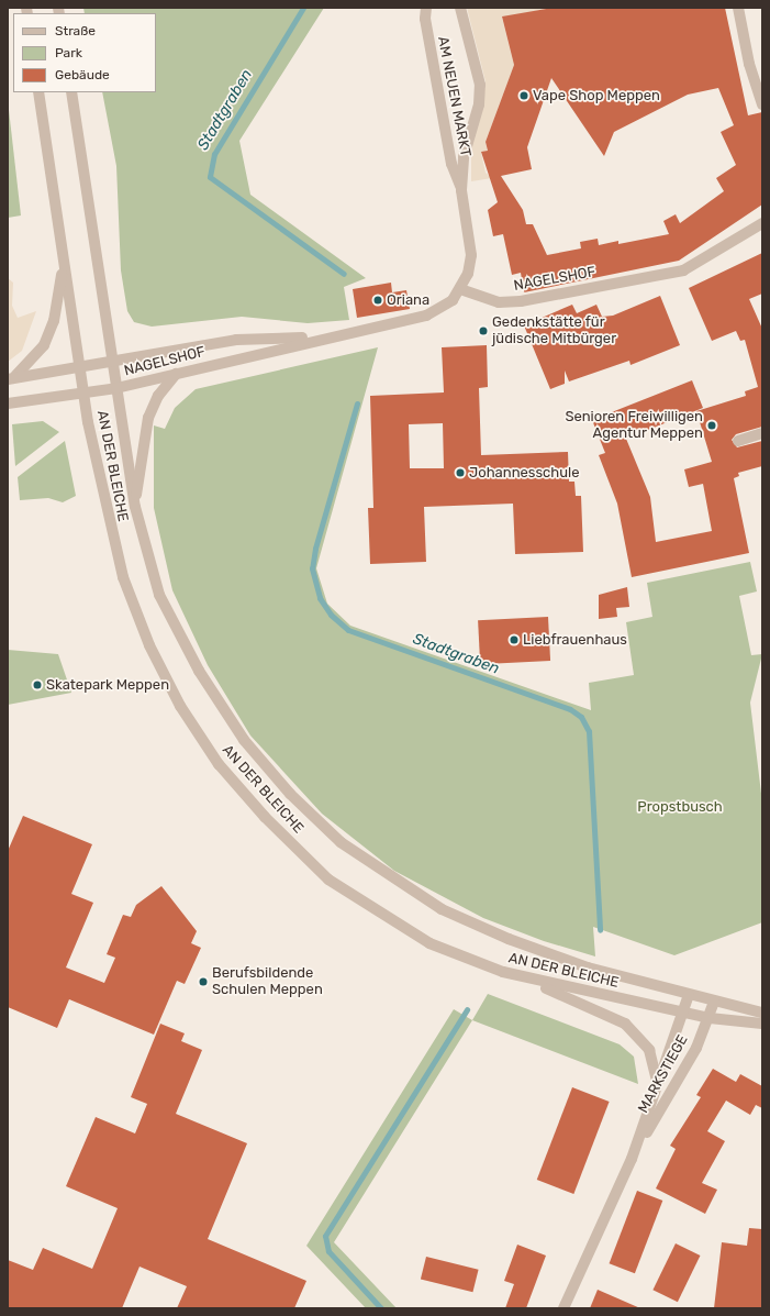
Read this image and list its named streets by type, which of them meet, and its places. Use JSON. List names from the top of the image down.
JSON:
{
  "streets": {
    "street": [
      "AM NEUEN MARKT",
      "NAGELSHOF",
      "AN DER BLEICHE",
      "MARKSTIEGE"
    ]
  },
  "crossings": [
    ["AM NEUEN MARKT", "NAGELSHOF"],
    ["NAGELSHOF", "AN DER BLEICHE"],
    ["AN DER BLEICHE", "MARKSTIEGE"]
  ],
  "water": ["Stadtgraben"],
  "parks": ["Propstbusch"],
  "places": [
    "Vape Shop Meppen",
    "Oriana",
    "Gedenkstätte für jüdische Mitbürger",
    "Senioren Freiwilligen Agentur Meppen",
    "Johannesschule",
    "Liebfrauenhaus",
    "Skatepark Meppen",
    "Berufsbildende Schulen Meppen"
  ],
  "legend": ["Straße", "Park", "Gebäude"]
}
